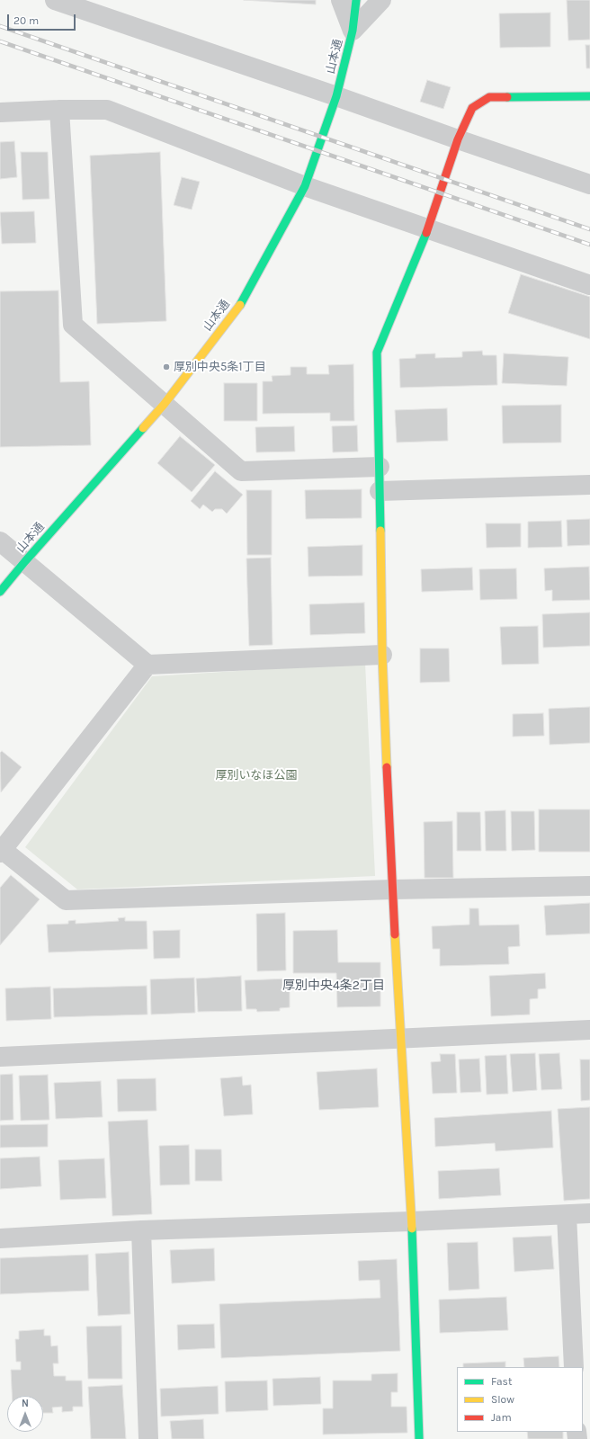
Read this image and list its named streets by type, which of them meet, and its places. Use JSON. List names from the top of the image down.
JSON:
{
  "streets": {
    "street": ["山本通"]
  },
  "districts": ["厚別中央4条2丁目"],
  "parks": ["厚別いなほ公園"],
  "places": ["厚別中央5条1丁目"],
  "legend": ["Fast", "Slow", "Jam"],
  "scale_bar": "20 m",
  "north": "top"
}
